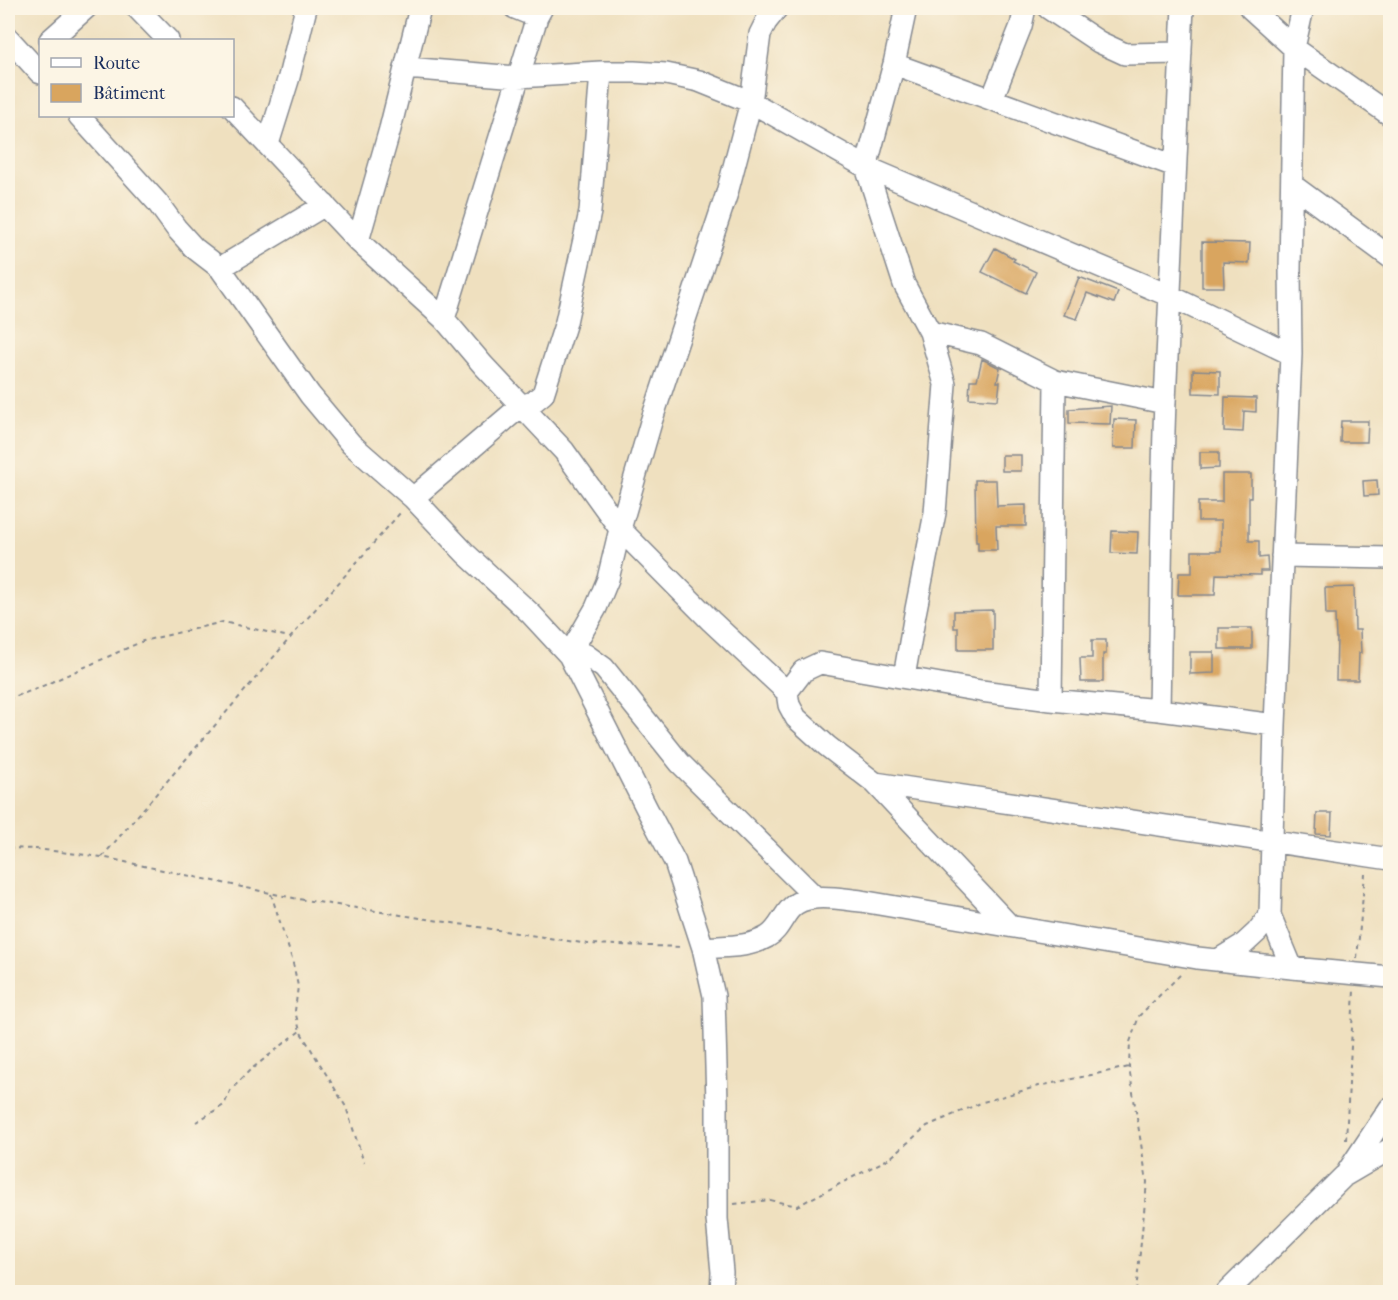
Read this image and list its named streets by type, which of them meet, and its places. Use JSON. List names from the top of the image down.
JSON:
{
  "legend": ["Route", "Bâtiment"]
}
